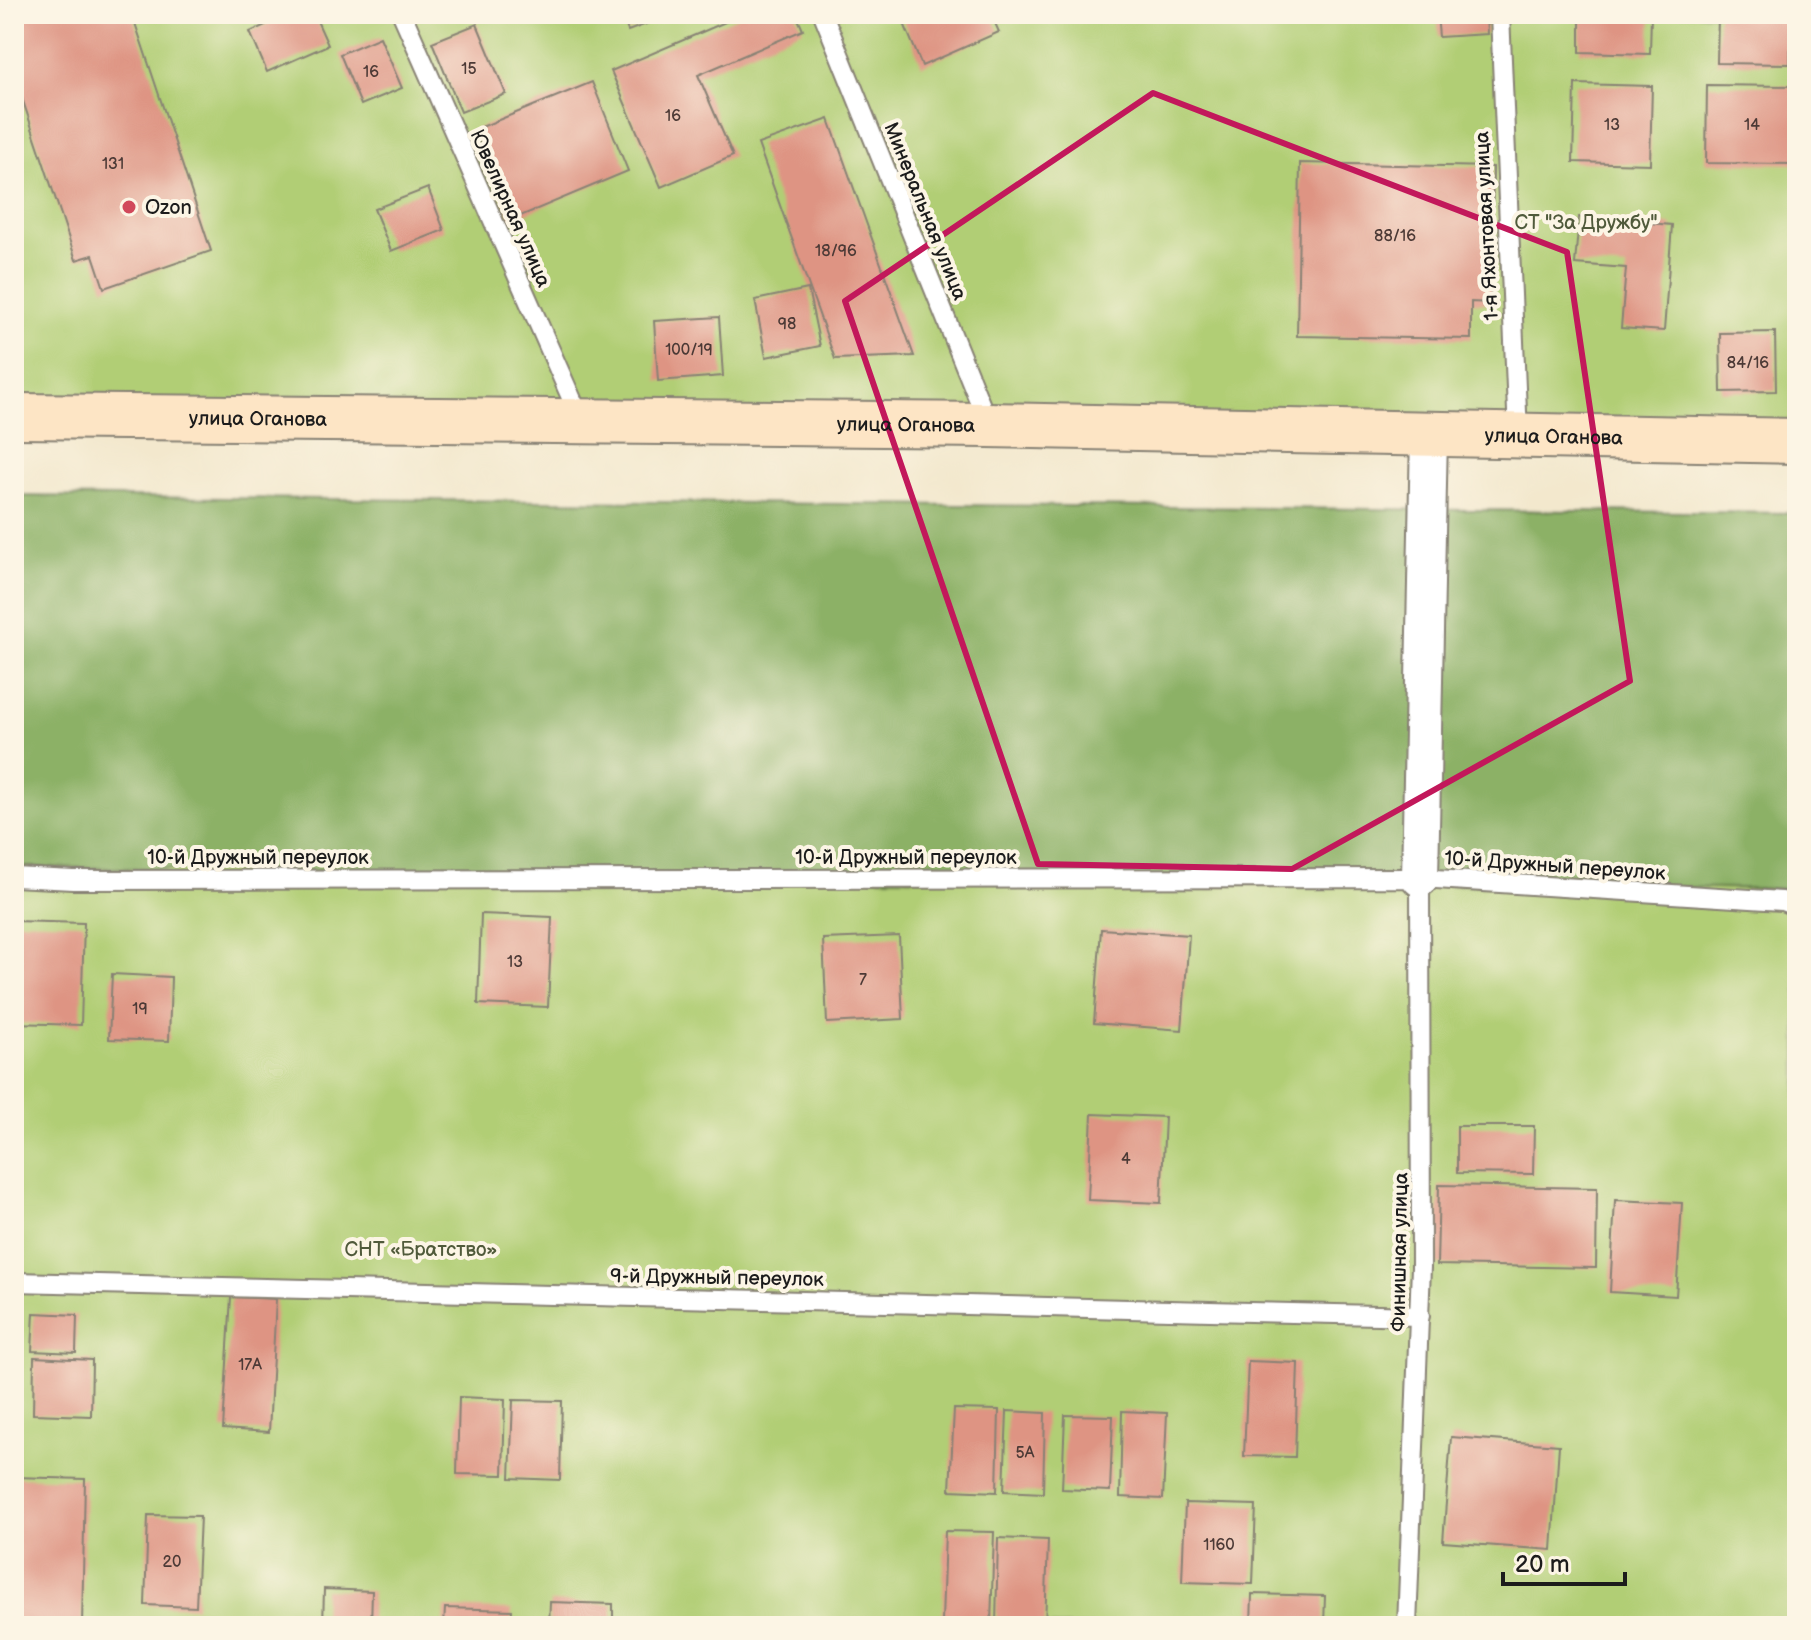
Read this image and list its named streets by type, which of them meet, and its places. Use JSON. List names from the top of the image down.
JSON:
{
  "streets": {
    "main road": ["улица Оганова"],
    "lane": [
      "Ювелирная улица",
      "Минеральная улица",
      "1-я Яхонтовая улица",
      "10-й Дружный переулок",
      "Финишная улица",
      "9-й Дружный переулок"
    ]
  },
  "crossings": [
    ["Ювелирная улица", "улица Оганова"],
    ["Минеральная улица", "улица Оганова"],
    ["1-я Яхонтовая улица", "улица Оганова"],
    ["10-й Дружный переулок", "Финишная улица"],
    ["Финишная улица", "9-й Дружный переулок"]
  ],
  "parks": ["СТ \"За Дружбу\"", "СНТ «Братство»"],
  "places": ["Ozon"],
  "house_numbers": [
    "15",
    "16",
    "16",
    "13",
    "14",
    "131",
    "88/16",
    "18/96",
    "98",
    "100/19",
    "84/16",
    "13",
    "7",
    "19",
    "4",
    "17А",
    "5А",
    "1160",
    "20"
  ],
  "scale_bar": "20 m"
}
